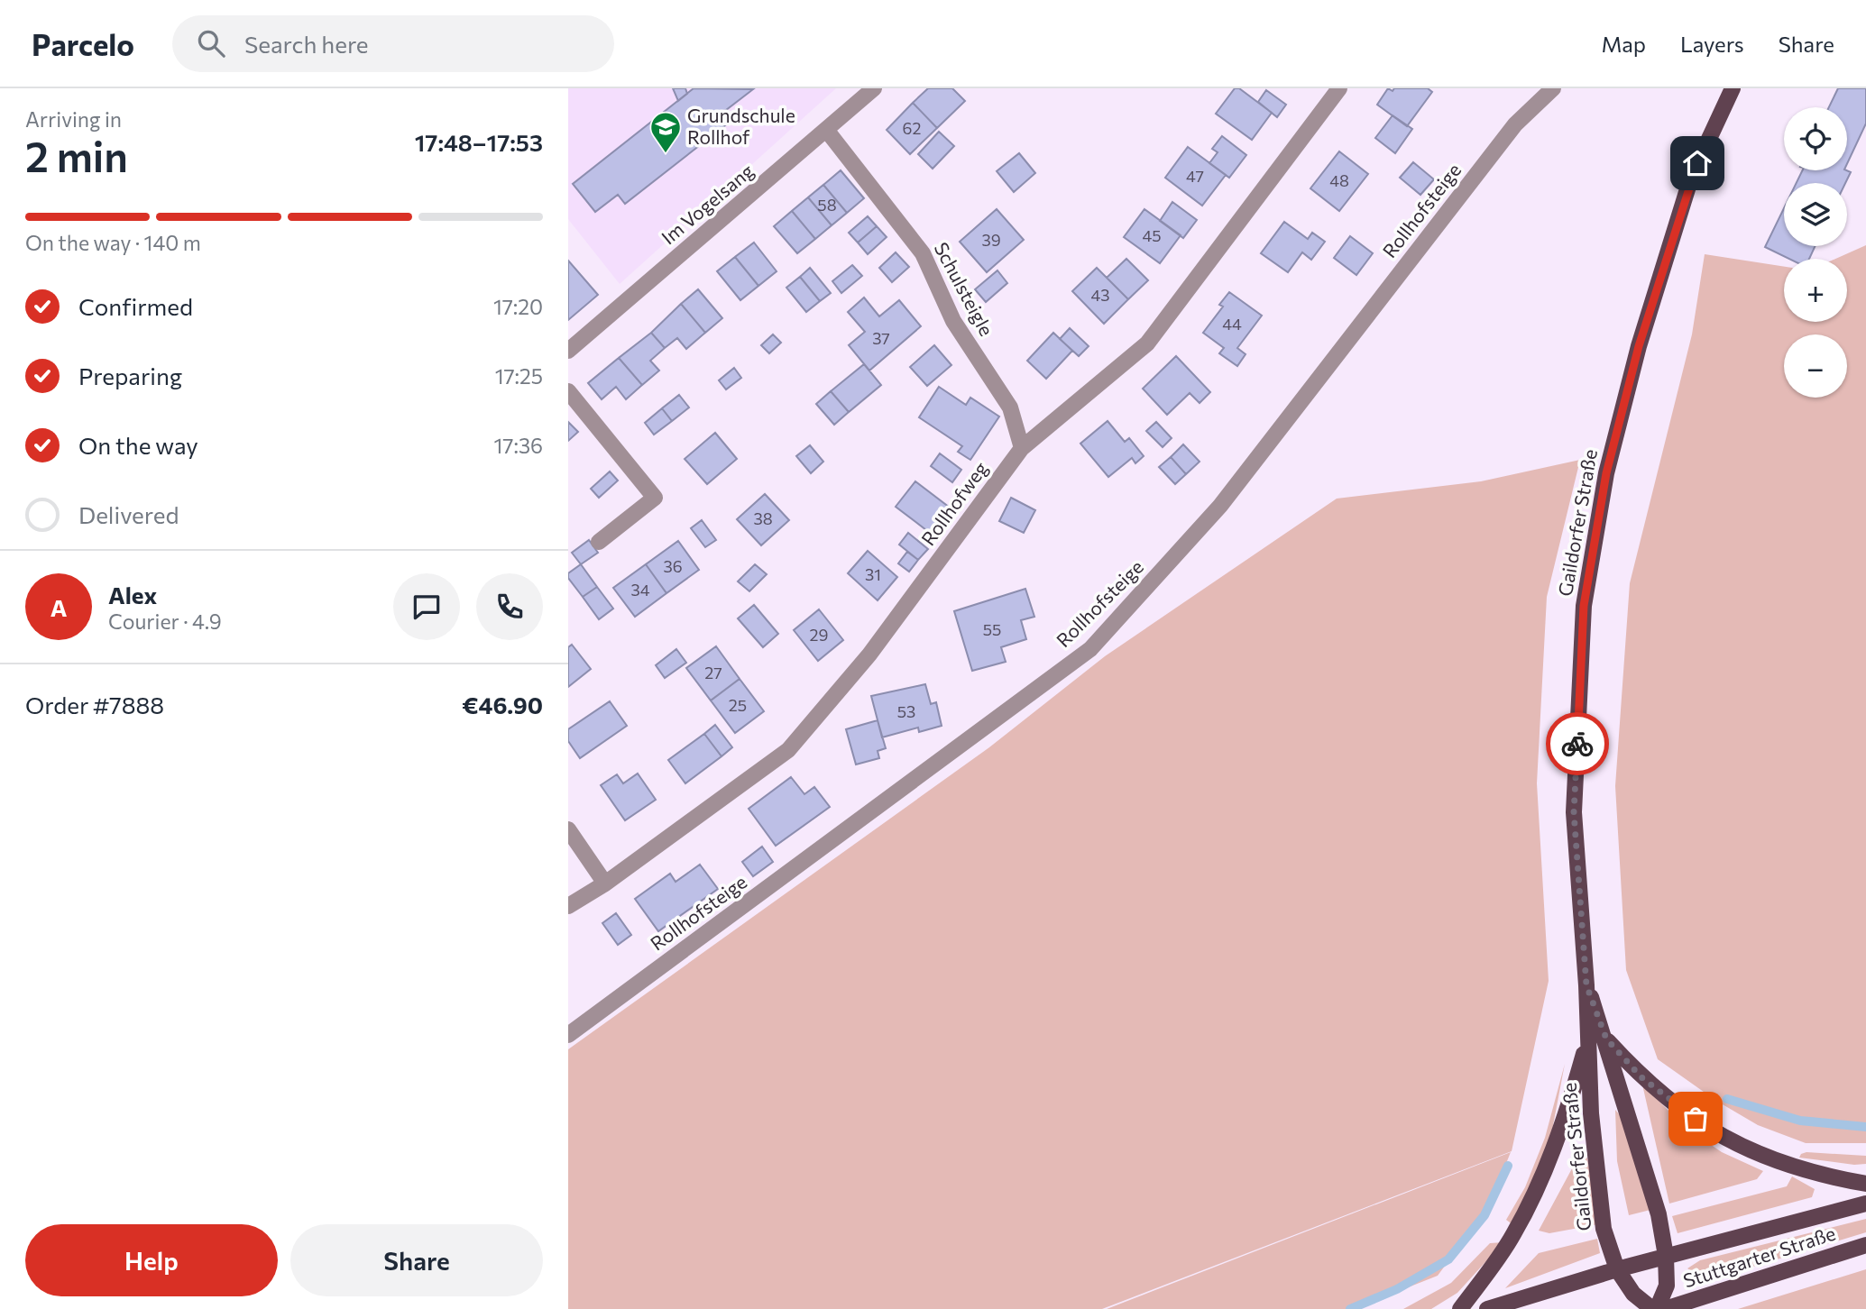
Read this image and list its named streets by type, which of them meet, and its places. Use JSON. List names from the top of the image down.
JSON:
{
  "streets": {
    "main road": ["Gaildorfer Straße", "Stuttgarter Straße"],
    "street": [
      "Im Vogelsang",
      "Rollhofsteige",
      "Schulsteigle",
      "Rollhofweg"
    ]
  },
  "crossings": [
    ["Im Vogelsang", "Schulsteigle"],
    ["Schulsteigle", "Rollhofweg"]
  ],
  "places": {
    "school or university": ["Grundschule Rollhof"]
  },
  "house_numbers": [
    "62",
    "47",
    "48",
    "58",
    "45",
    "39",
    "43",
    "44",
    "37",
    "38",
    "36",
    "31",
    "34",
    "55",
    "29",
    "27",
    "25",
    "53"
  ],
  "page": {
    "header": "Parcelo",
    "search": "Search here",
    "nav": ["Map", "Layers", "Share"],
    "heading": ["2 min", "Arriving in", "17:48–17:53"],
    "panel": [
      "Alex",
      "Courier · 4.9",
      "Order #7888",
      "€46.90"
    ],
    "map_buttons": ["+", "−"],
    "bar": "On the way · 140 m",
    "list": [
      ["Confirmed", "17:20"],
      ["Preparing", "17:25"],
      ["On the way", "17:36"],
      "Delivered"
    ],
    "round": "A",
    "buttons": ["Help", "Share"]
  }
}
